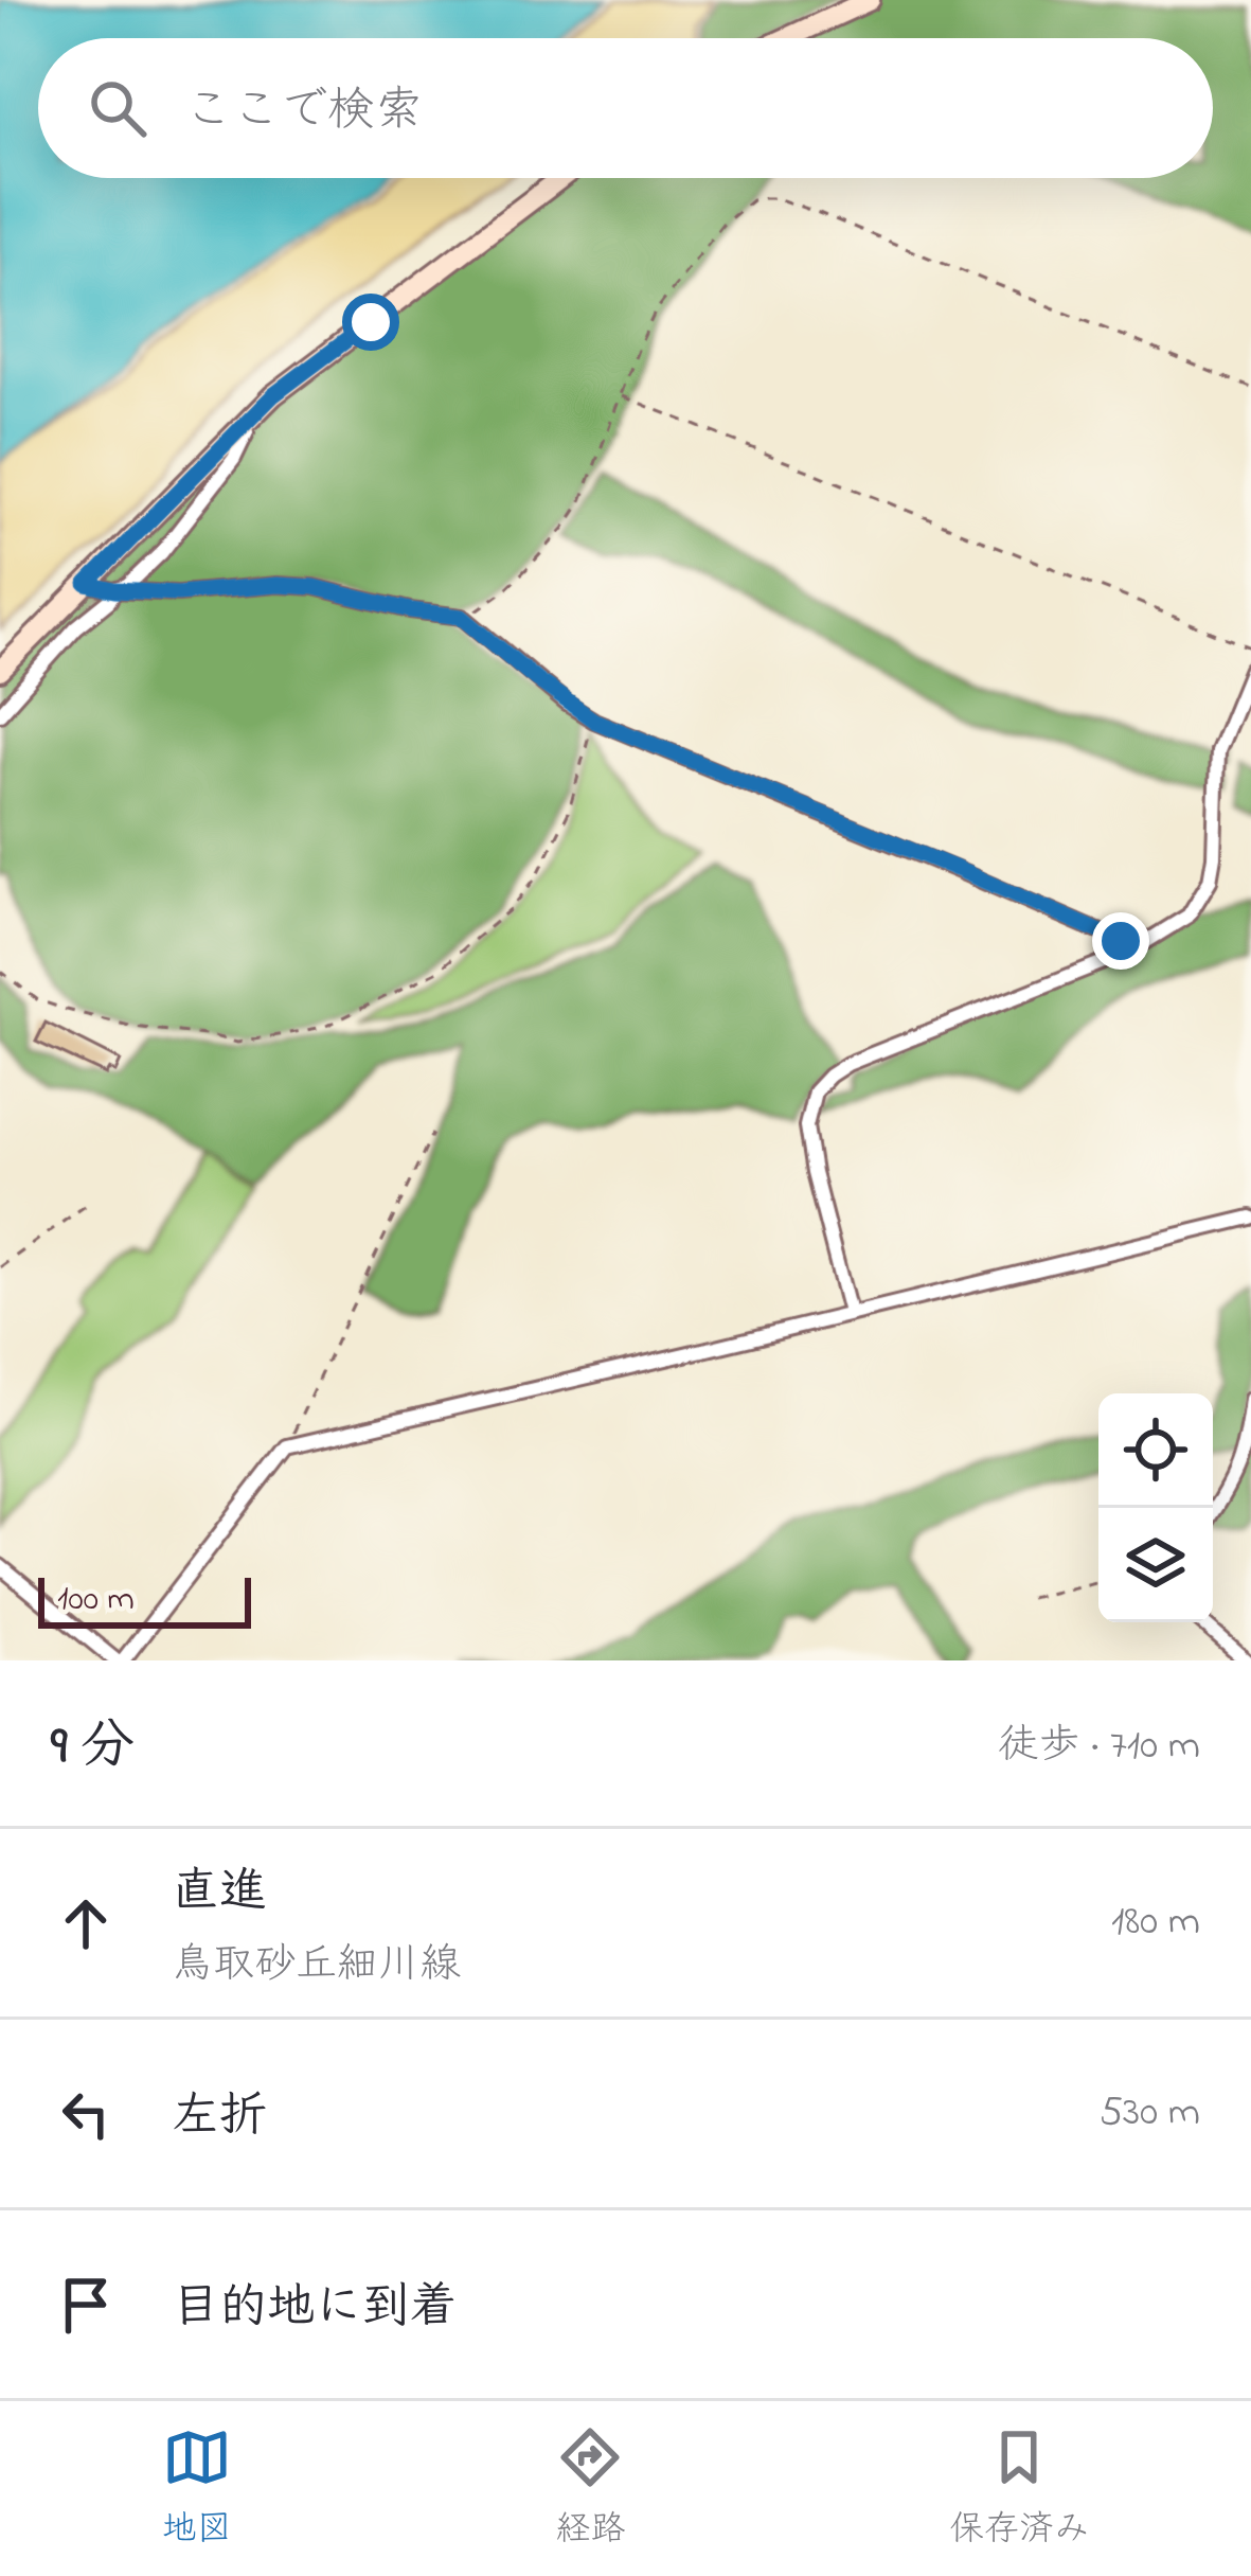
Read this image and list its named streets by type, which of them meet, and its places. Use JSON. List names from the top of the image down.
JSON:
{
  "scale_bar": "100 m",
  "page": {
    "search": "ここで検索",
    "scale": "100 m",
    "heading": ["9 分", "徒歩 · 710 m"],
    "list": [
      ["直進", "鳥取砂丘細川線", "180 m"],
      ["左折", "530 m"],
      "目的地に到着"
    ],
    "nav": ["地図", "経路", "保存済み"]
  }
}
